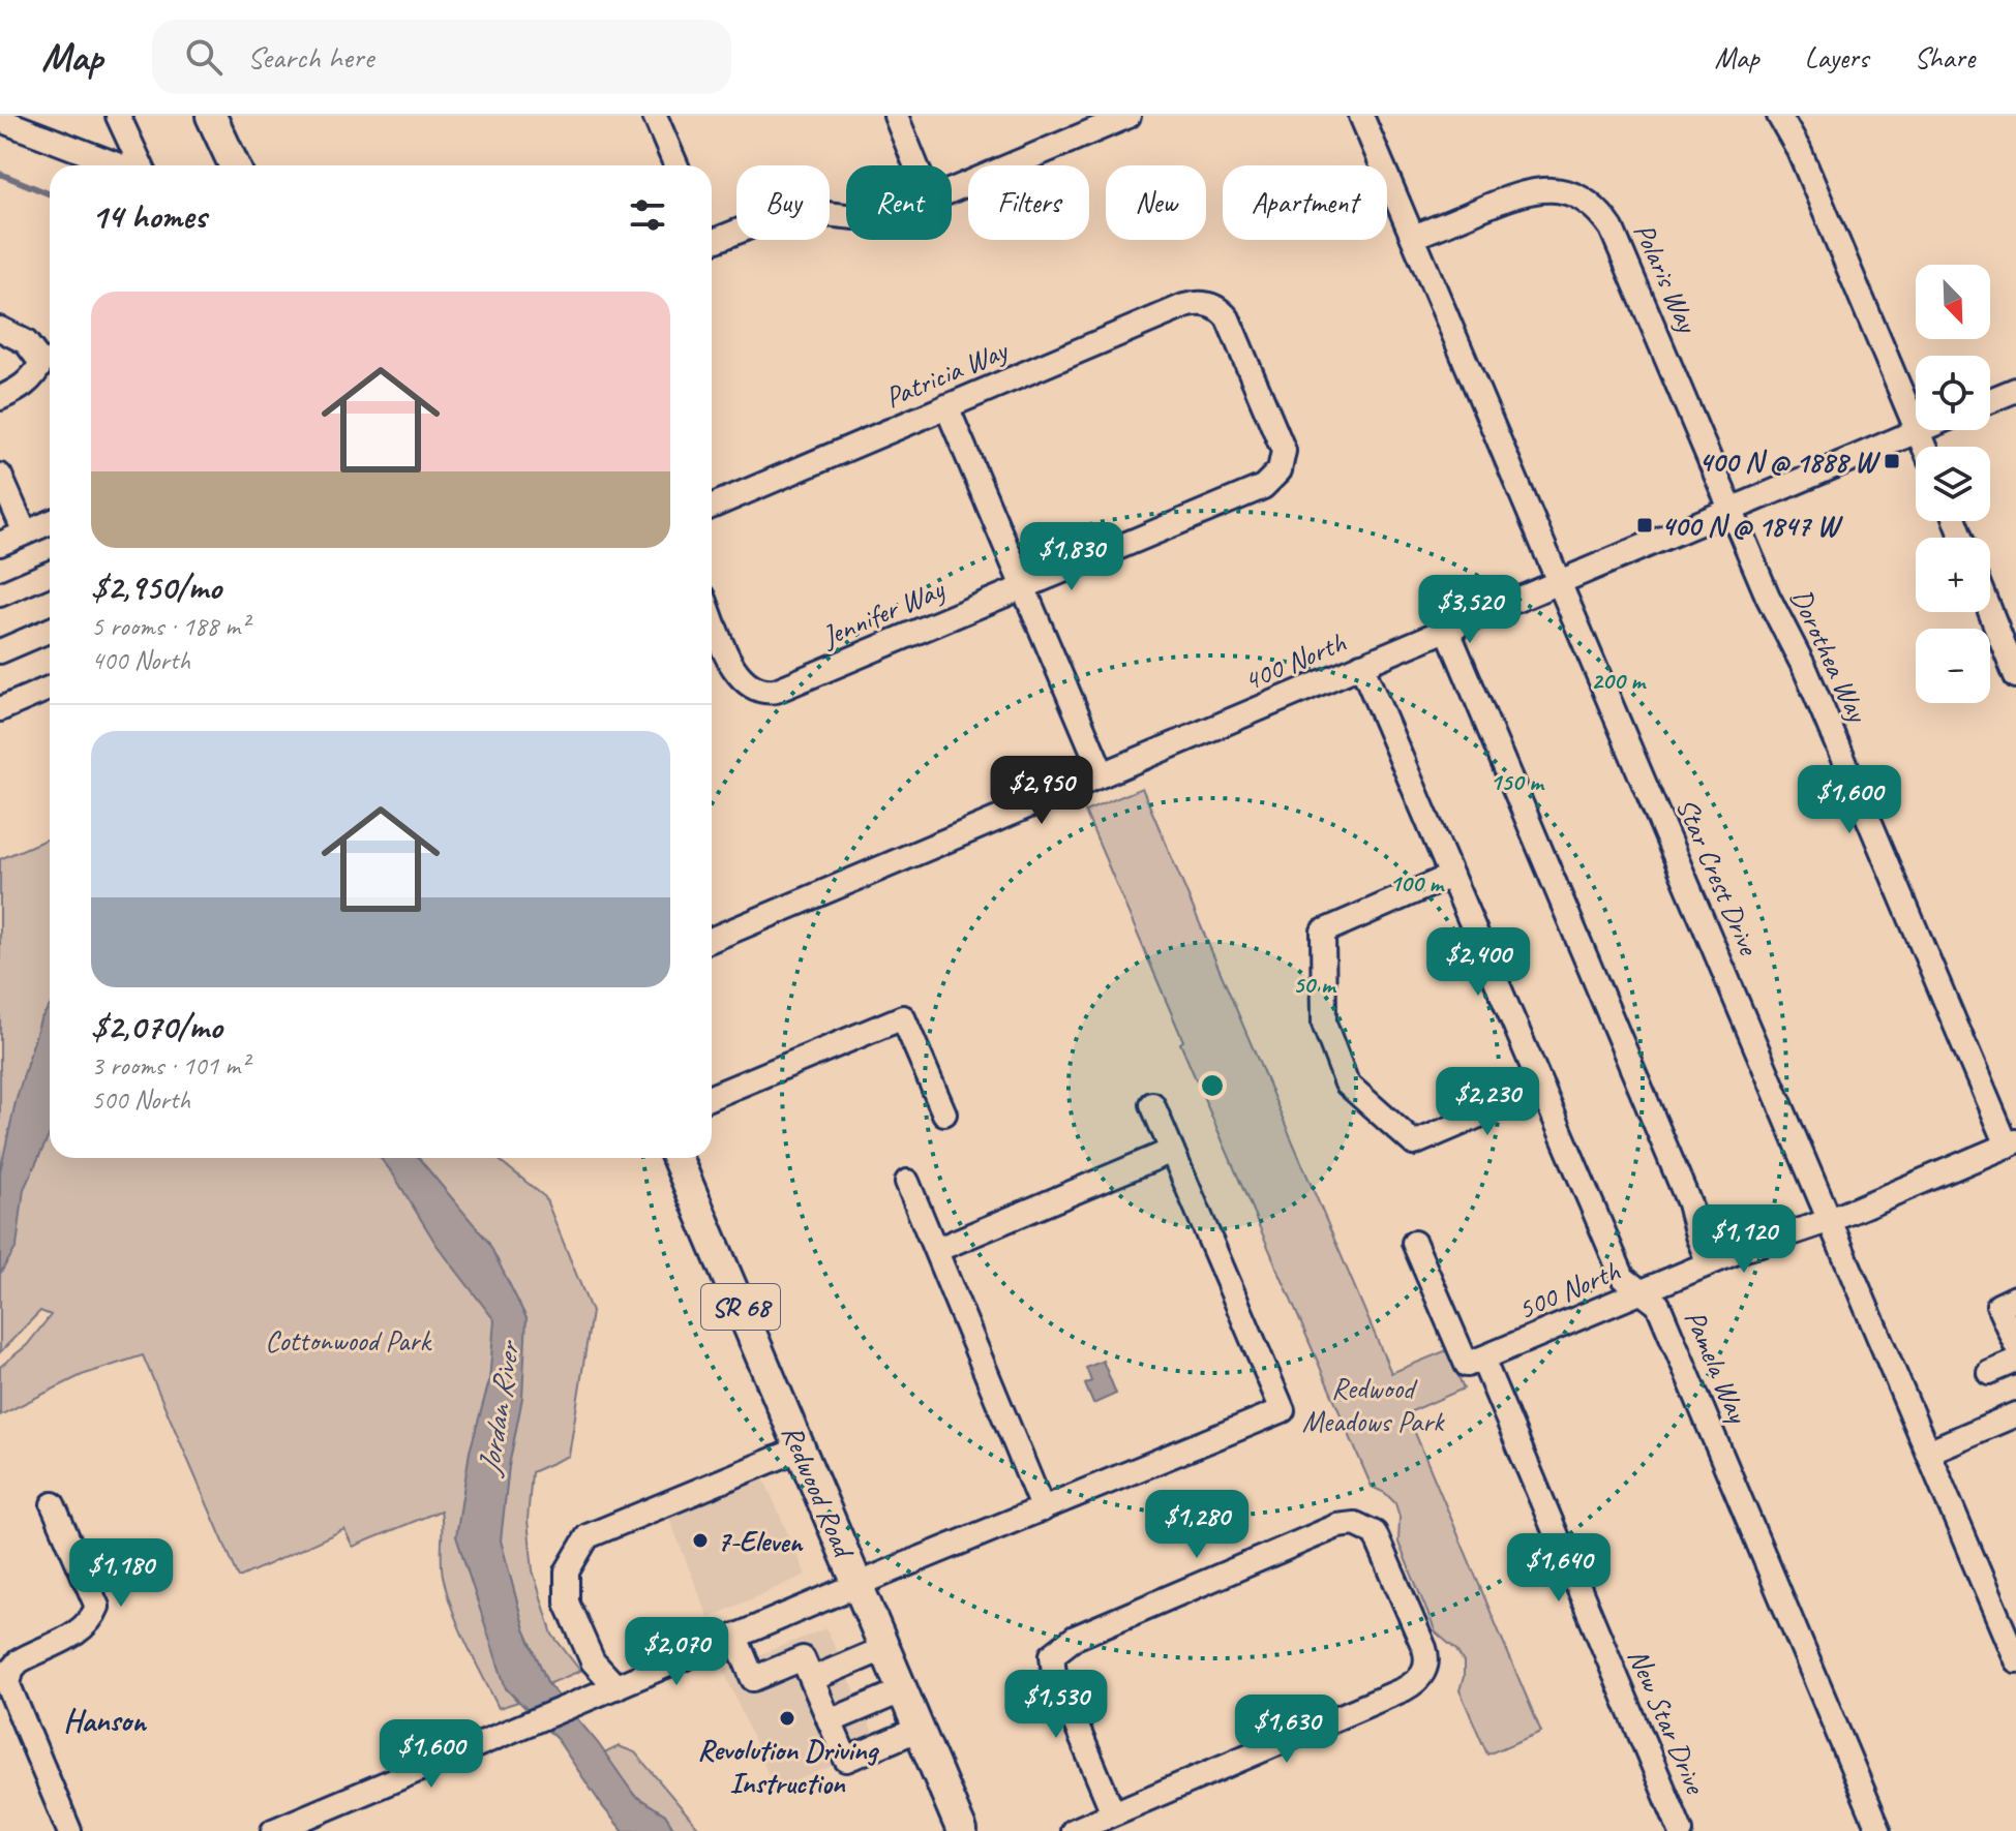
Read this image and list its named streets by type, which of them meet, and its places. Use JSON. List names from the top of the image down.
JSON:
{
  "streets": {
    "main road": ["SR 68", "Redwood Road"],
    "street": [
      "Polaris Way",
      "Patricia Way",
      "Jennifer Way",
      "Dorothea Way",
      "400 North",
      "Star Crest Drive",
      "500 North",
      "Pamela Way",
      "New Star Drive"
    ]
  },
  "crossings": [
    ["Polaris Way", "Dorothea Way"],
    ["Polaris Way", "400 North"],
    ["Polaris Way", "Star Crest Drive"],
    ["Patricia Way", "Jennifer Way"],
    ["Dorothea Way", "400 North"],
    ["Dorothea Way", "500 North"],
    ["400 North", "Star Crest Drive"],
    ["400 North", "Pamela Way"],
    ["Star Crest Drive", "500 North"],
    ["500 North", "Pamela Way"],
    ["500 North", "New Star Drive"]
  ],
  "districts": ["Hanson"],
  "water": ["Jordan River"],
  "parks": ["Cottonwood Park", "Redwood Meadows Park"],
  "places": {
    "transit": ["400 N @ 1888 W", "400 N @ 1847 W"],
    "other": ["7-Eleven", "Revolution Driving Instruction"]
  },
  "north": "bottom right",
  "page": {
    "header": "Map",
    "search": "Search here",
    "nav": ["Map", "Layers", "Share"],
    "chip": [
      "Buy",
      "Rent",
      "Filters",
      "New",
      "Apartment"
    ],
    "heading": "14 homes",
    "map_buttons": ["+", "−"],
    "list": [
      {
        "name": "$2,950/mo",
        "note": "5 rooms · 188 m² · 400 North"
      },
      {
        "name": "$2,070/mo",
        "note": "3 rooms · 101 m² · 500 North"
      }
    ],
    "price": [
      "$1,830",
      "$3,520",
      "$2,950",
      "$1,600",
      "$2,400",
      "$2,230",
      "$1,120",
      "$1,280",
      "$1,640",
      "$1,180",
      "$2,070",
      "$1,530",
      "$1,630",
      "$1,600"
    ]
  },
  "rings": [
    "200 m",
    "150 m",
    "100 m",
    "50 m"
  ]
}
